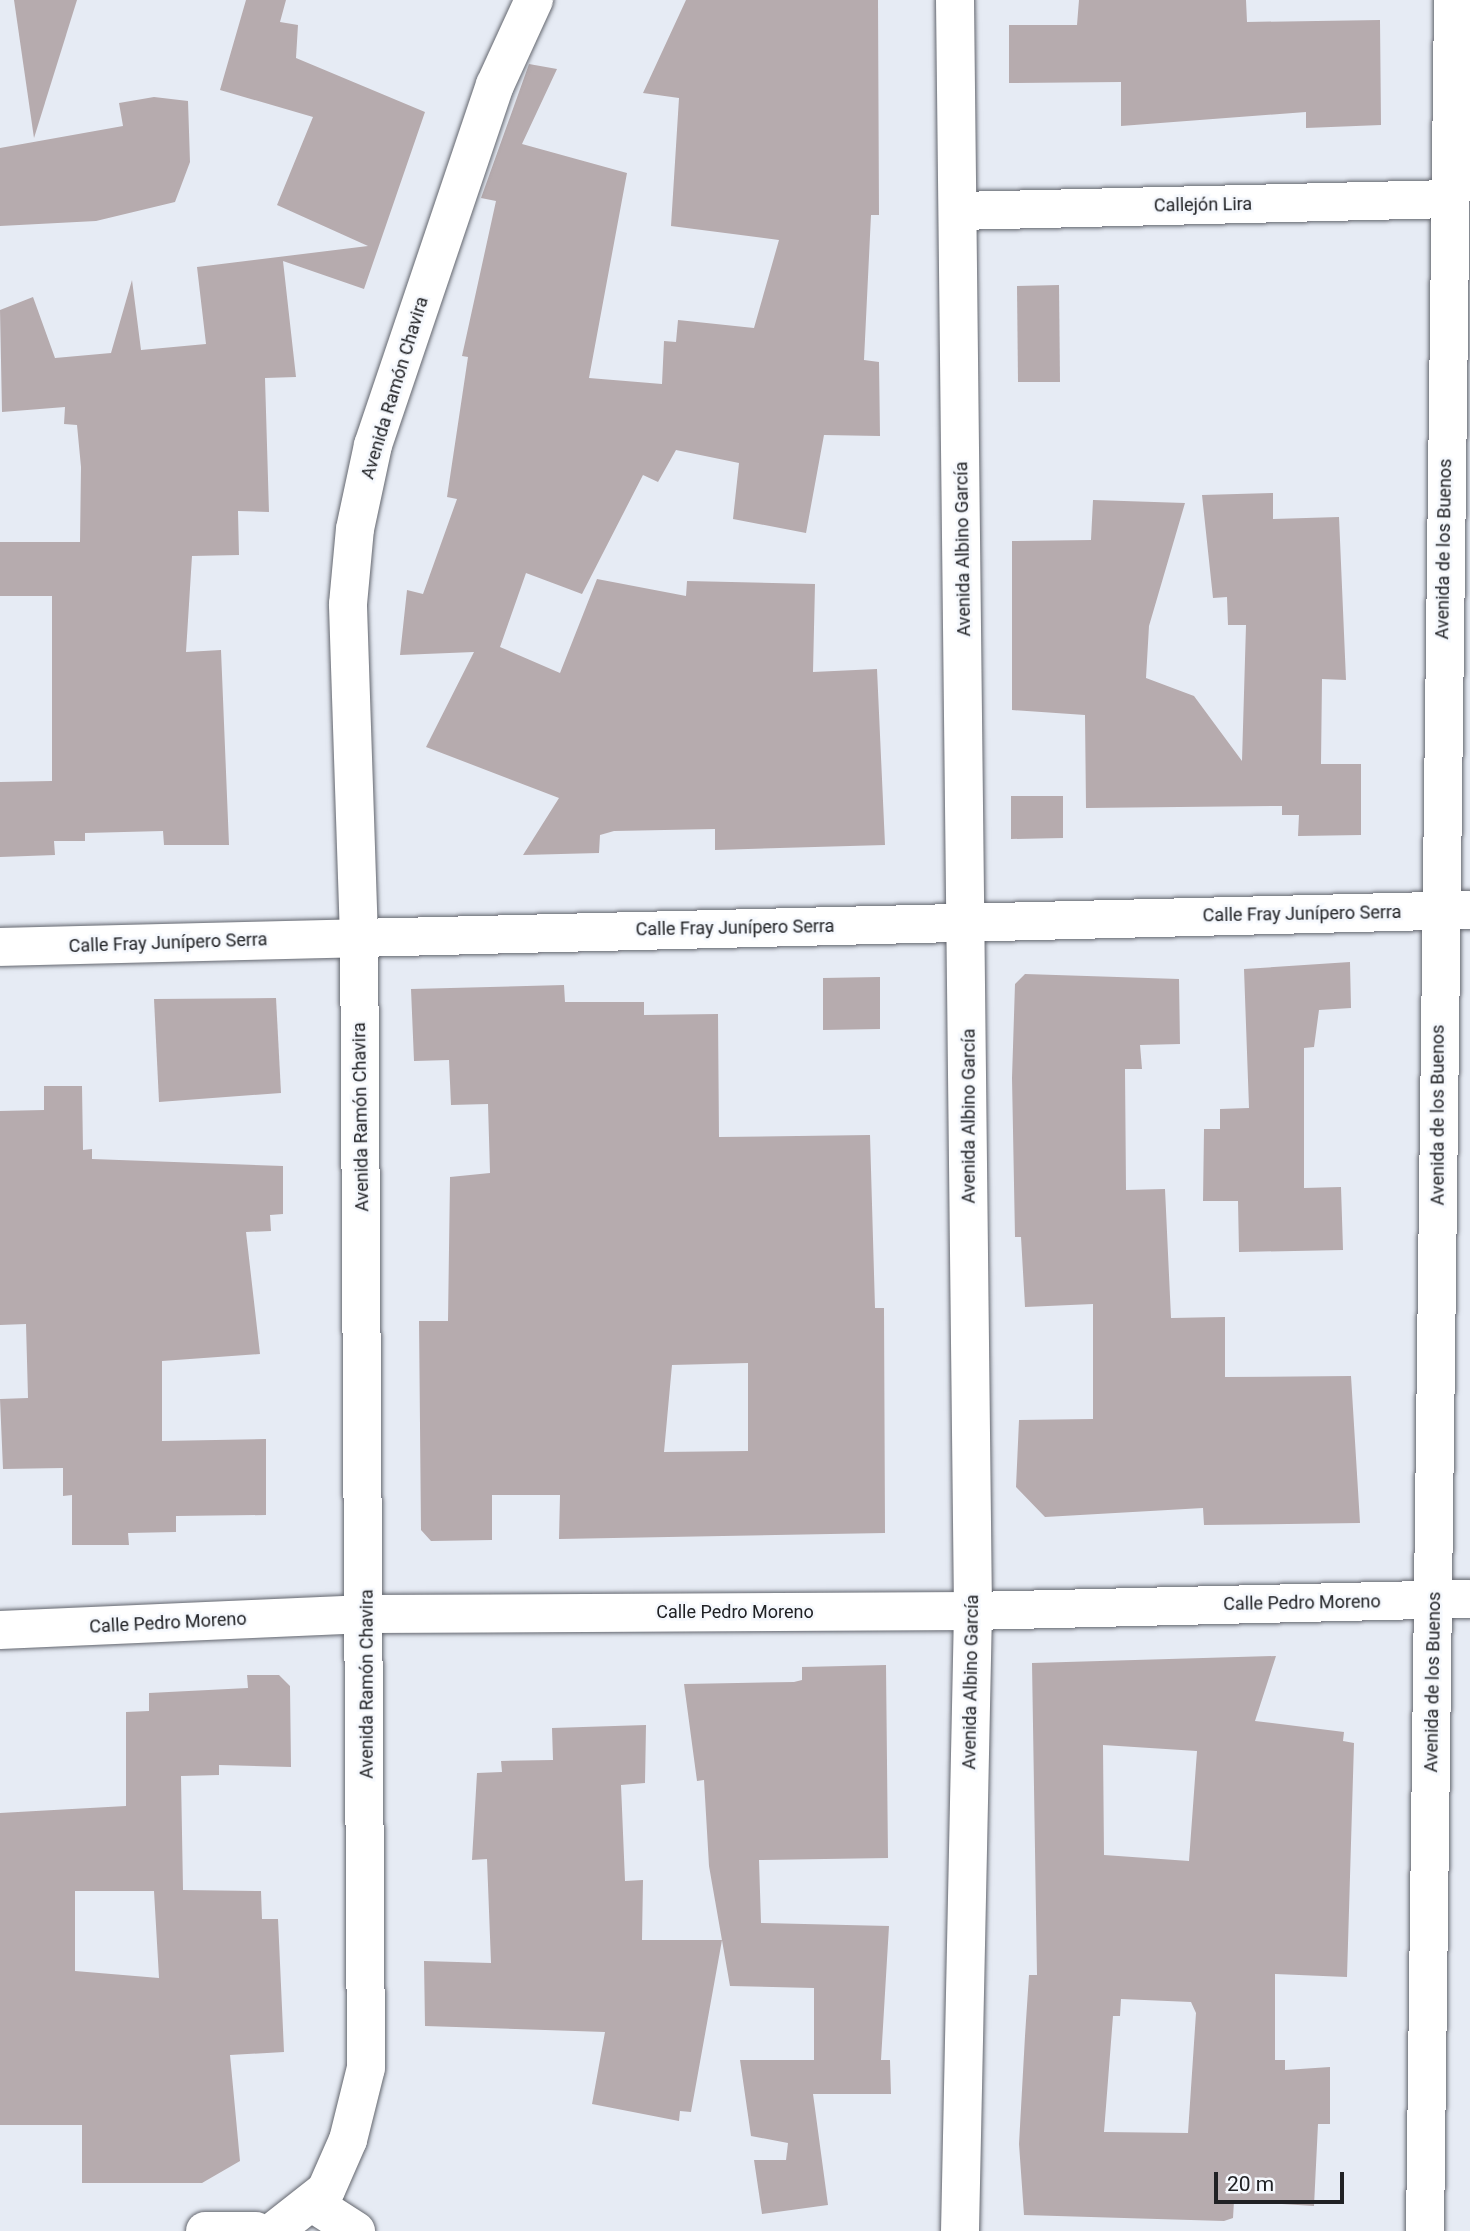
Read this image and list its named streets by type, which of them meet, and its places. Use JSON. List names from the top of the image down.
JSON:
{
  "streets": {
    "street": [
      "Callejón Lira",
      "Avenida Ramón Chavira",
      "Avenida Albino García",
      "Avenida de los Buenos",
      "Calle Fray Junípero Serra",
      "Calle Pedro Moreno"
    ]
  },
  "crossings": [
    ["Callejón Lira", "Avenida Albino García"],
    ["Callejón Lira", "Avenida de los Buenos"],
    ["Avenida Ramón Chavira", "Calle Fray Junípero Serra"],
    ["Avenida Ramón Chavira", "Calle Pedro Moreno"],
    ["Avenida Albino García", "Calle Fray Junípero Serra"],
    ["Avenida Albino García", "Calle Pedro Moreno"],
    ["Avenida de los Buenos", "Calle Fray Junípero Serra"],
    ["Avenida de los Buenos", "Calle Pedro Moreno"]
  ],
  "scale_bar": "20 m"
}
